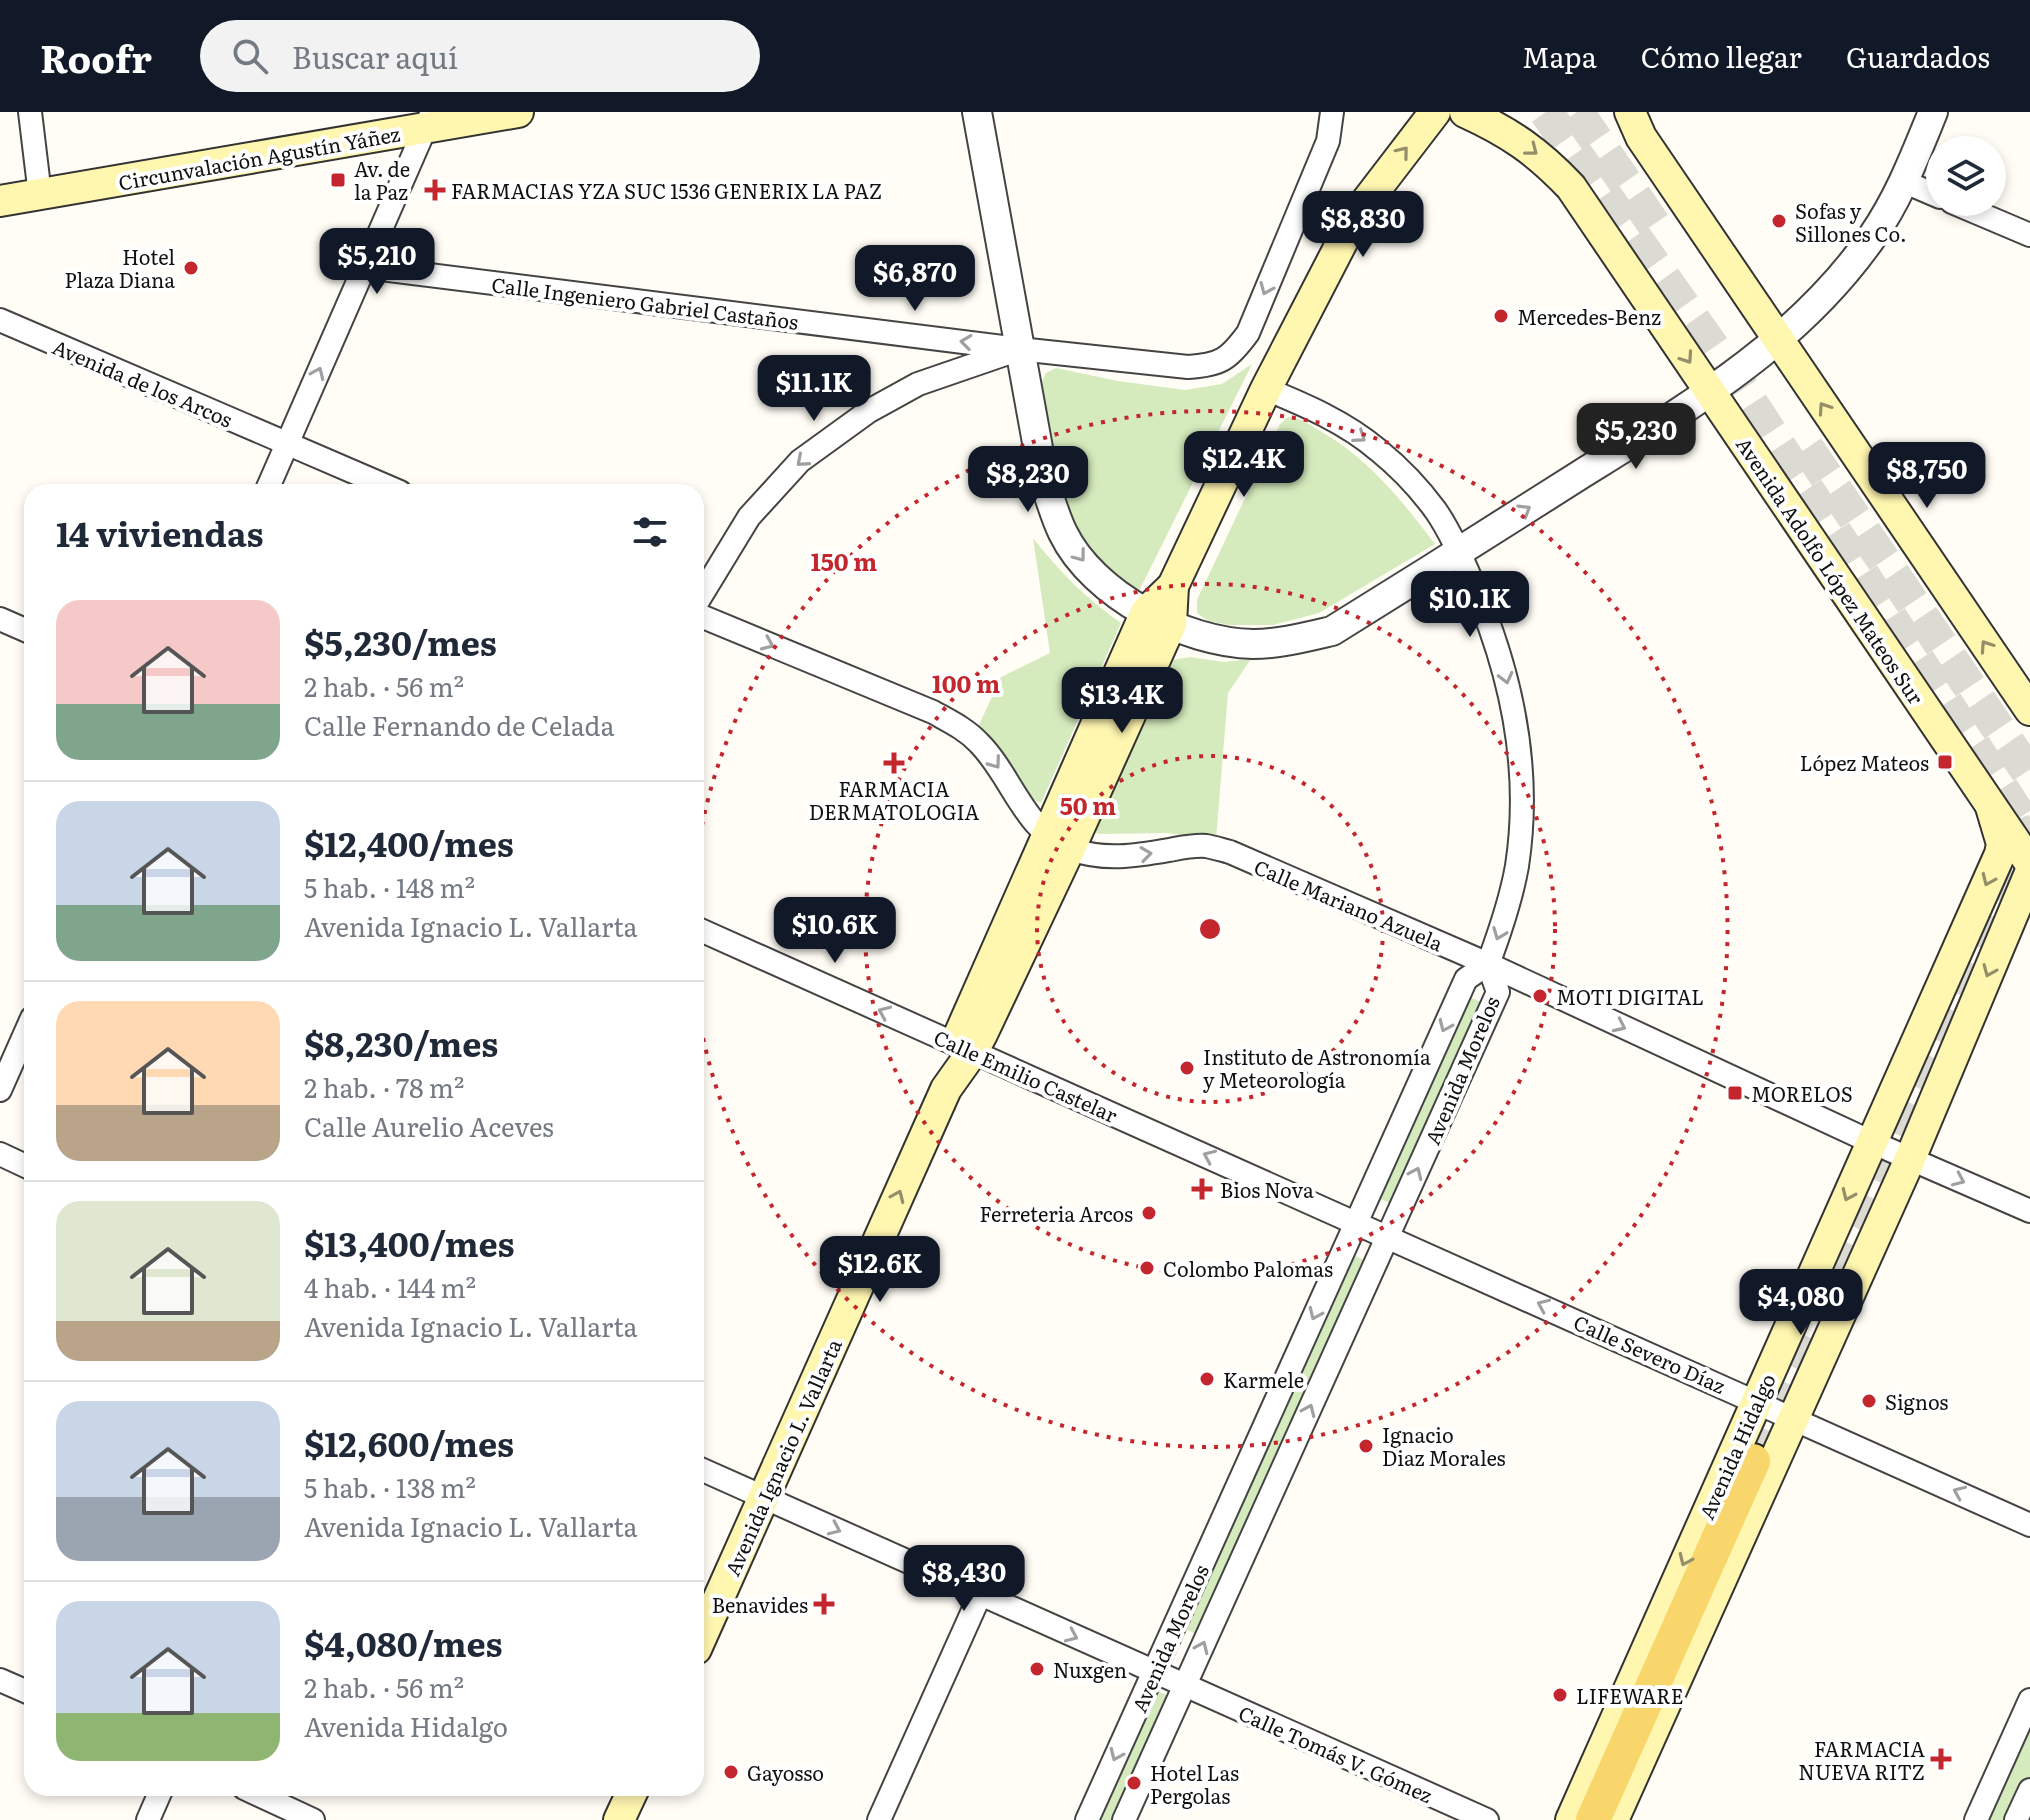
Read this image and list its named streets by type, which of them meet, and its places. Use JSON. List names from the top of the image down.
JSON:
{
  "streets": {
    "main road": [
      "Circunvalación Agustín Yáñez",
      "Avenida Adolfo López Mateos Sur",
      "Avenida Hidalgo",
      "Avenida Ignacio L. Vallarta"
    ],
    "street": [
      "Calle Ingeniero Gabriel Castaños",
      "Avenida de los Arcos",
      "Calle Mariano Azuela",
      "Avenida Morelos",
      "Calle Emilio Castelar",
      "Calle Severo Díaz",
      "Calle Tomás V. Gómez"
    ]
  },
  "crossings": [
    ["Avenida Adolfo López Mateos Sur", "Avenida Hidalgo"],
    ["Calle Mariano Azuela", "Avenida Morelos"],
    ["Calle Mariano Azuela", "Avenida Hidalgo"],
    ["Calle Mariano Azuela", "Avenida Ignacio L. Vallarta"],
    ["Avenida Morelos", "Calle Emilio Castelar"],
    ["Avenida Morelos", "Calle Severo Díaz"],
    ["Avenida Morelos", "Calle Tomás V. Gómez"],
    ["Calle Emilio Castelar", "Calle Severo Díaz"],
    ["Calle Emilio Castelar", "Avenida Ignacio L. Vallarta"],
    ["Calle Severo Díaz", "Avenida Hidalgo"],
    ["Avenida Ignacio L. Vallarta", "Calle Tomás V. Gómez"]
  ],
  "one_way": [
    "Calle Ingeniero Gabriel Castaños",
    "Calle Mariano Azuela",
    "Calle Emilio Castelar",
    "Calle Severo Díaz",
    "Avenida Ignacio L. Vallarta",
    "Calle Tomás V. Gómez"
  ],
  "places": {
    "transit": ["Av. de la Paz", "López Mateos", "MORELOS"],
    "health": [
      "FARMACIAS YZA SUC 1536 GENERIX LA PAZ",
      "FARMACIA DERMATOLOGIA",
      "Bios Nova",
      "Benavides",
      "FARMACIA NUEVA RITZ"
    ],
    "other": [
      "Sofas y Sillones Co.",
      "Hotel Plaza Diana",
      "Mercedes-Benz",
      "MOTI DIGITAL",
      "Instituto de Astronomía y Meteorología",
      "Ferreteria Arcos",
      "Colombo Palomas",
      "Karmele",
      "Signos",
      "Ignacio Diaz Morales",
      "Nuxgen",
      "LIFEWARE",
      "Gayosso",
      "Hotel Las Pergolas"
    ]
  },
  "page": {
    "header": "Roofr",
    "search": "Buscar aquí",
    "nav": ["Mapa", "Cómo llegar", "Guardados"],
    "price": [
      "$8,830",
      "$5,210",
      "$6,870",
      "$11.1K",
      "$5,230",
      "$12.4K",
      "$8,750",
      "$8,230",
      "$10.1K",
      "$13.4K",
      "$10.6K",
      "$12.6K",
      "$4,080",
      "$8,430"
    ],
    "heading": "14 viviendas",
    "list": [
      {
        "name": "$5,230/mes",
        "note": "2 hab. · 56 m² · Calle Fernando de Celada"
      },
      {
        "name": "$12,400/mes",
        "note": "5 hab. · 148 m² · Avenida Ignacio L. Vallarta"
      },
      {
        "name": "$8,230/mes",
        "note": "2 hab. · 78 m² · Calle Aurelio Aceves"
      },
      {
        "name": "$13,400/mes",
        "note": "4 hab. · 144 m² · Avenida Ignacio L. Vallarta"
      },
      {
        "name": "$12,600/mes",
        "note": "5 hab. · 138 m² · Avenida Ignacio L. Vallarta"
      },
      {
        "name": "$4,080/mes",
        "note": "2 hab. · 56 m² · Avenida Hidalgo"
      }
    ]
  },
  "rings": ["150 m", "100 m", "50 m"]
}
